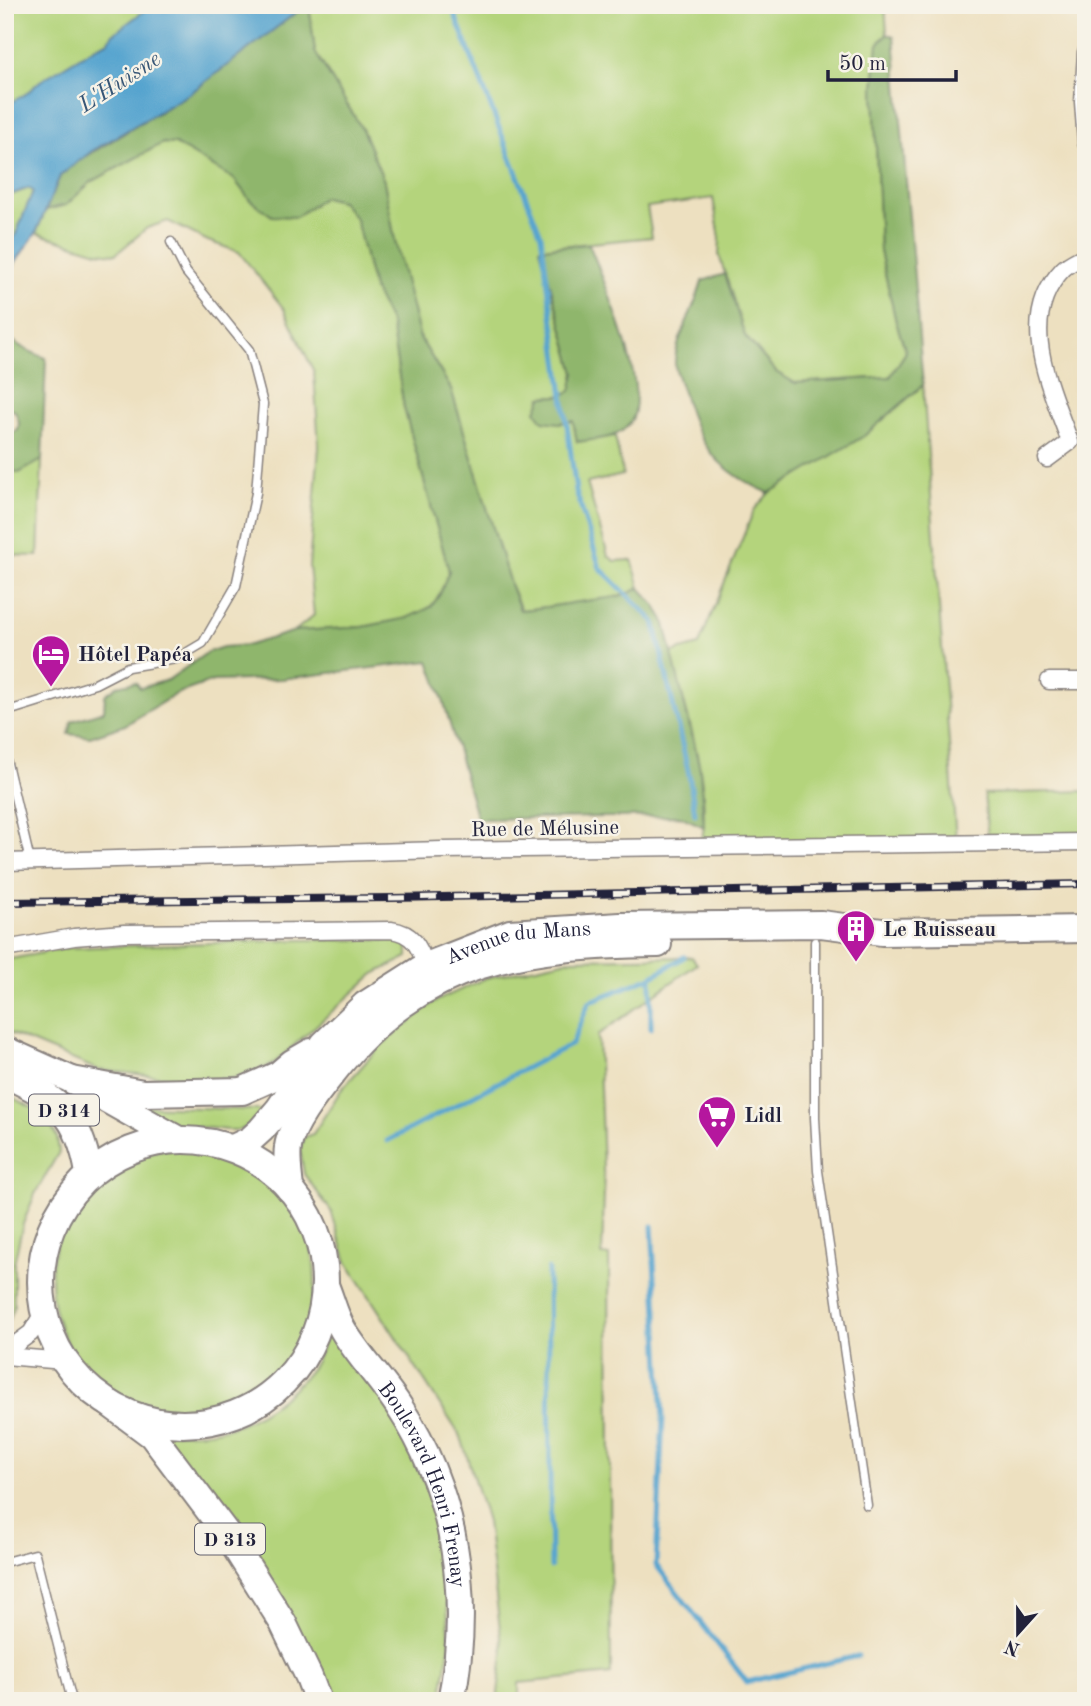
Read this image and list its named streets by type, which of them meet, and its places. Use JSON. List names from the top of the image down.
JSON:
{
  "streets": {
    "main road": [
      "Avenue du Mans",
      "D 314",
      "Boulevard Henri Frenay",
      "D 313"
    ],
    "street": ["Rue de Mélusine"]
  },
  "water": ["L'Huisne"],
  "places": {
    "hotel": ["Hôtel Papéa"],
    "building": ["Le Ruisseau"],
    "supermarket": ["Lidl"]
  },
  "scale_bar": "50 m",
  "north": "bottom"
}
